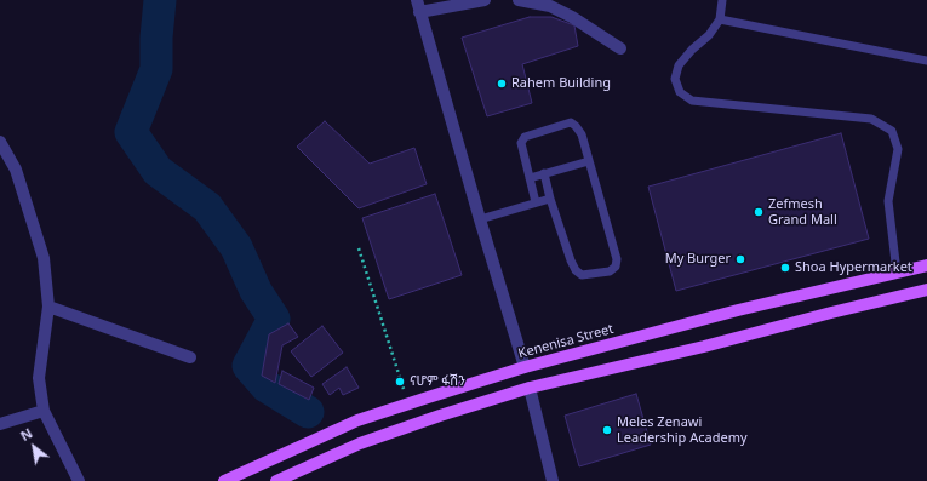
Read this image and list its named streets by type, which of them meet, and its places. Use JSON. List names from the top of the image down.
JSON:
{
  "streets": {
    "main road": ["Kenenisa Street"]
  },
  "places": [
    "Rahem Building",
    "Zefmesh Grand Mall",
    "My Burger",
    "Shoa Hypermarket",
    "ናሆም ፋሽን",
    "Meles Zenawi Leadership Academy"
  ],
  "north": "top left"
}
